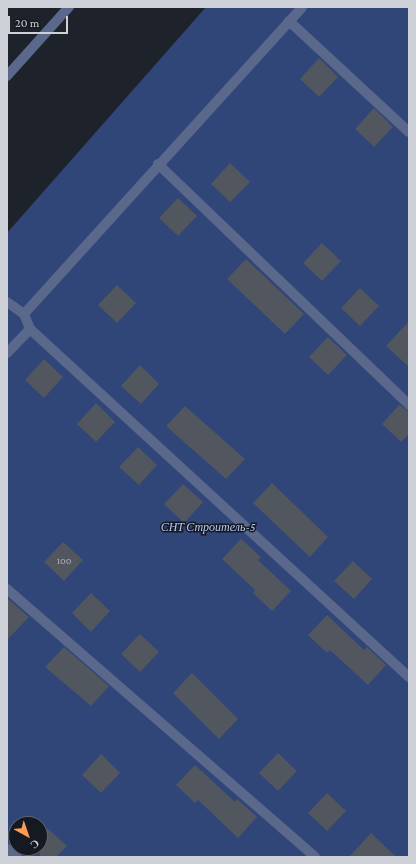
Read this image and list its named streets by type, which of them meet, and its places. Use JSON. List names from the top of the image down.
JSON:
{
  "parks": ["СНТ Строитель-5"],
  "house_numbers": ["100"],
  "scale_bar": "20 m",
  "north": "bottom right"
}
